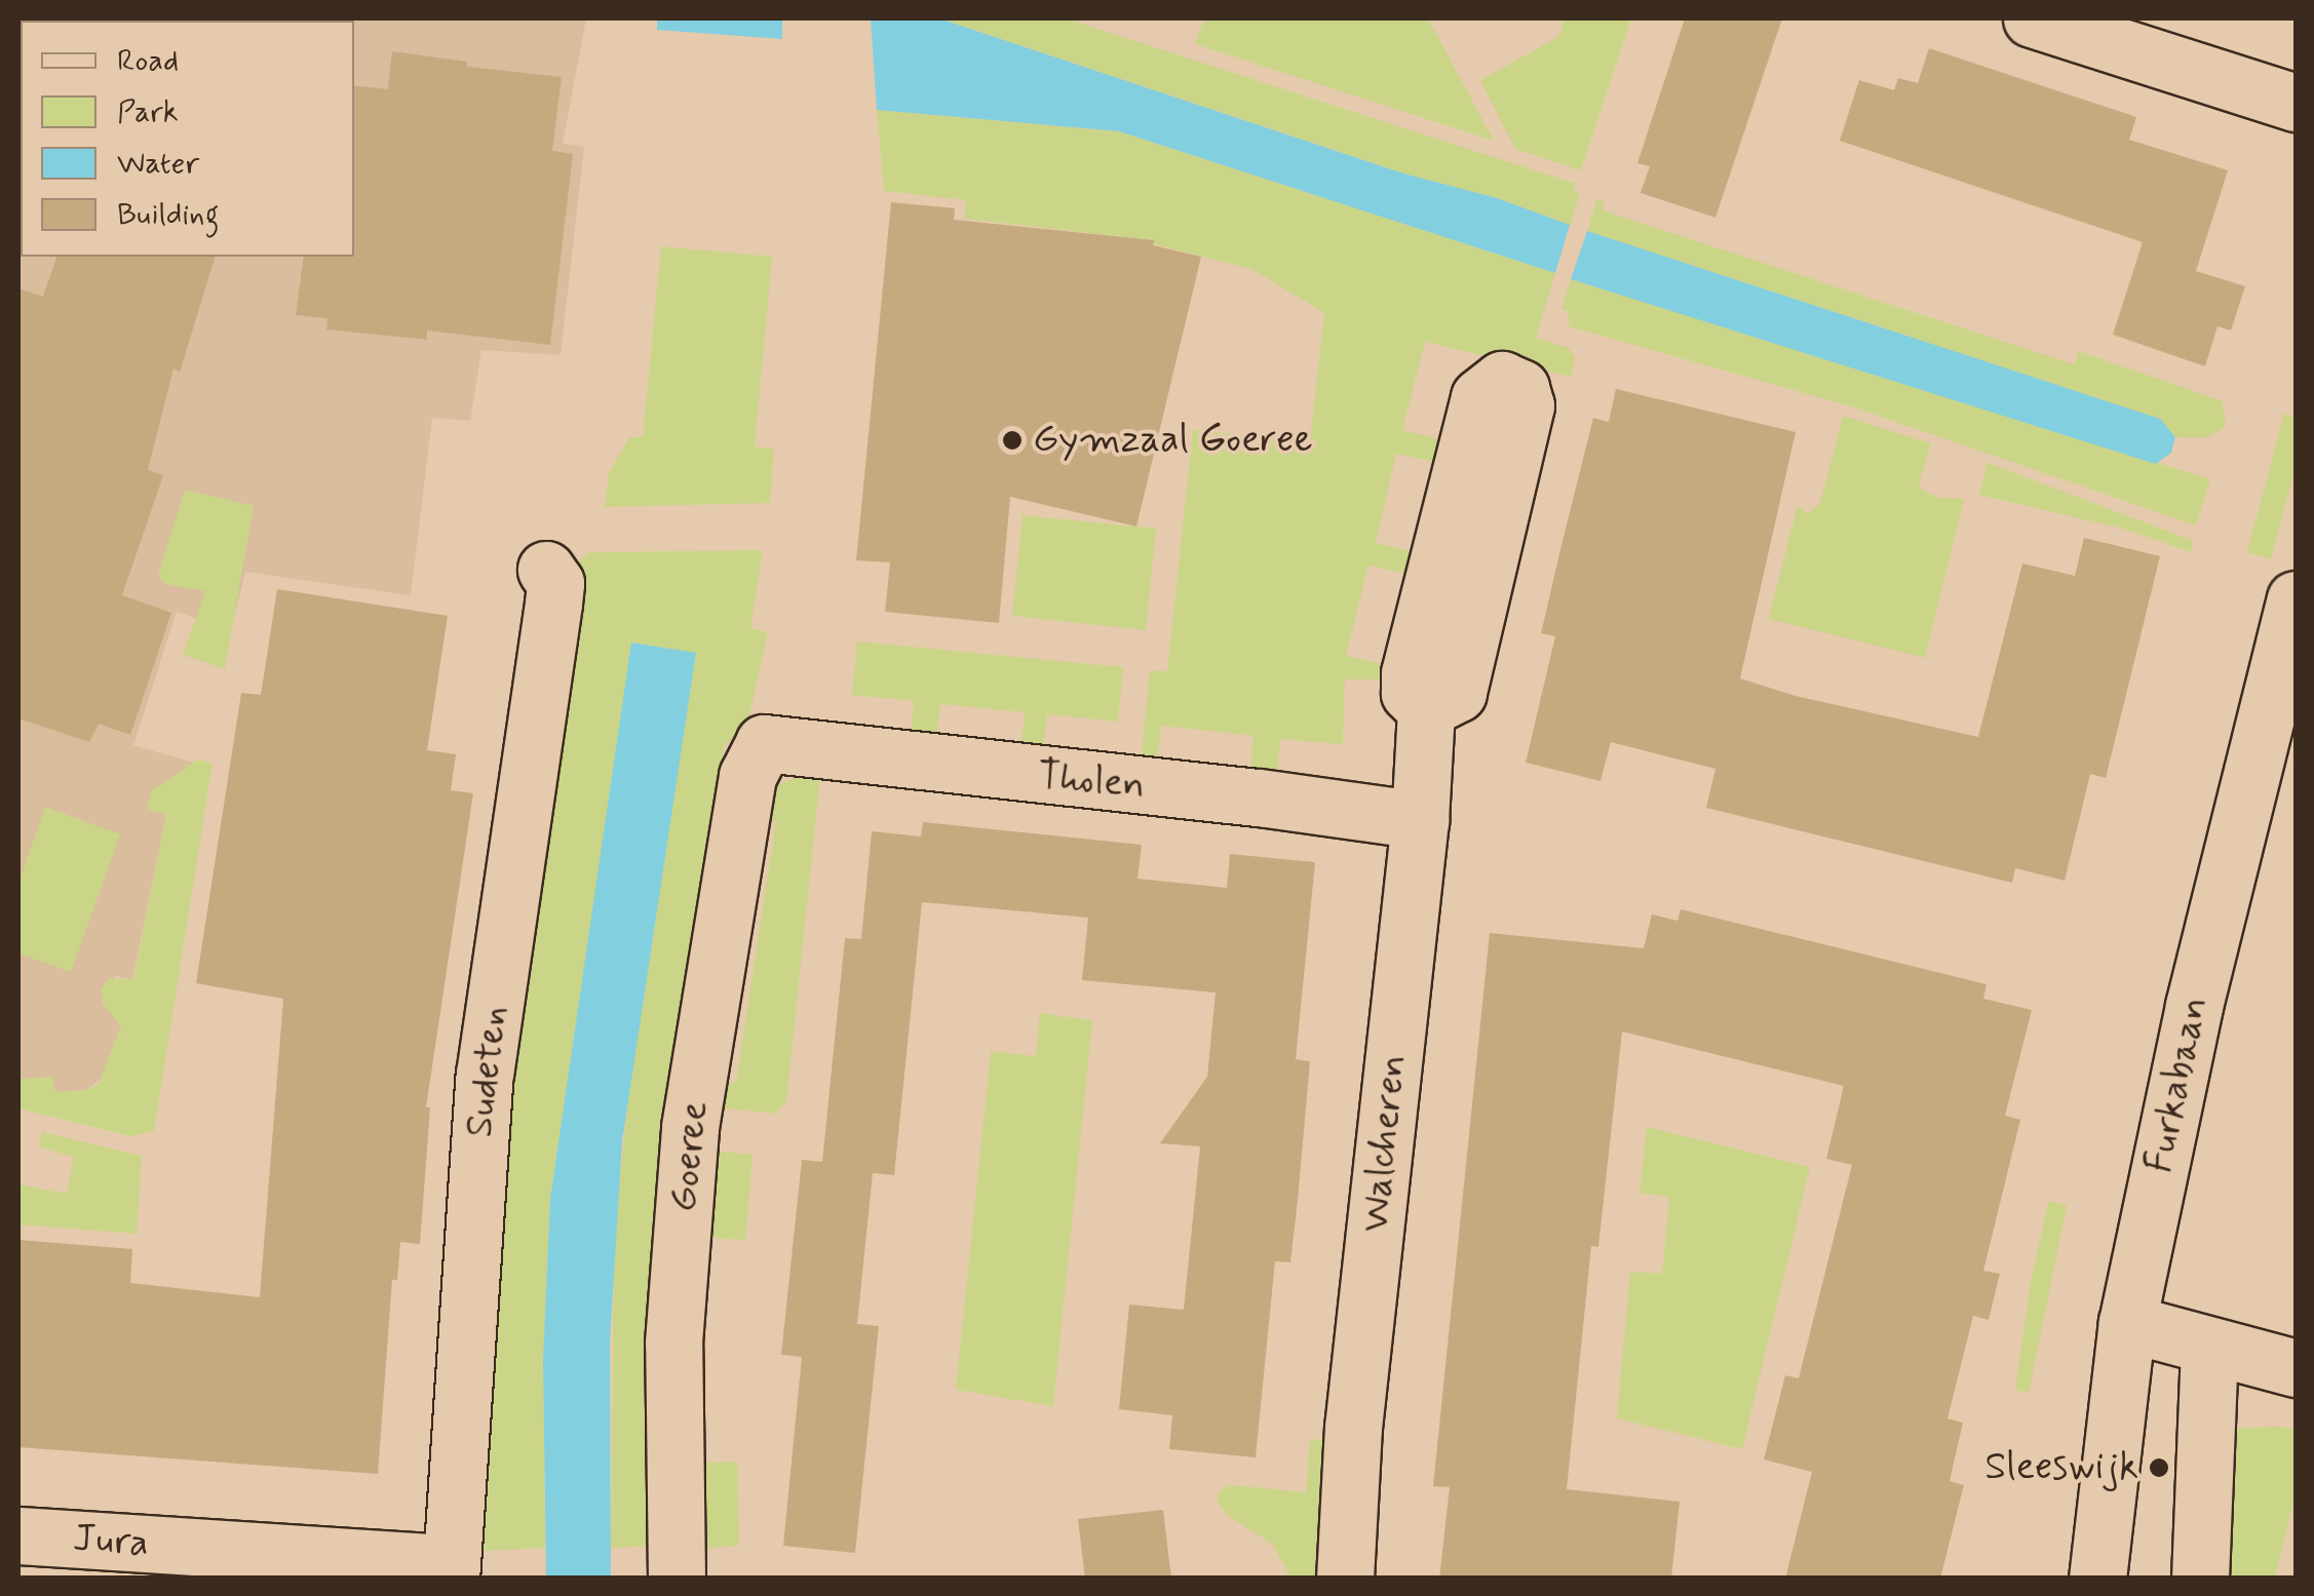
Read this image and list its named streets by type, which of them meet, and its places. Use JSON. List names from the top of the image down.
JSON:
{
  "streets": {
    "street": [
      "Tholen",
      "Sudeten",
      "Furkabaan",
      "Walcheren",
      "Goeree",
      "Jura"
    ]
  },
  "crossings": [
    ["Tholen", "Walcheren"],
    ["Tholen", "Goeree"],
    ["Sudeten", "Jura"]
  ],
  "places": ["Gymzaal Goeree", "Sleeswijk"],
  "legend": [
    "Road",
    "Park",
    "Water",
    "Building"
  ]
}
